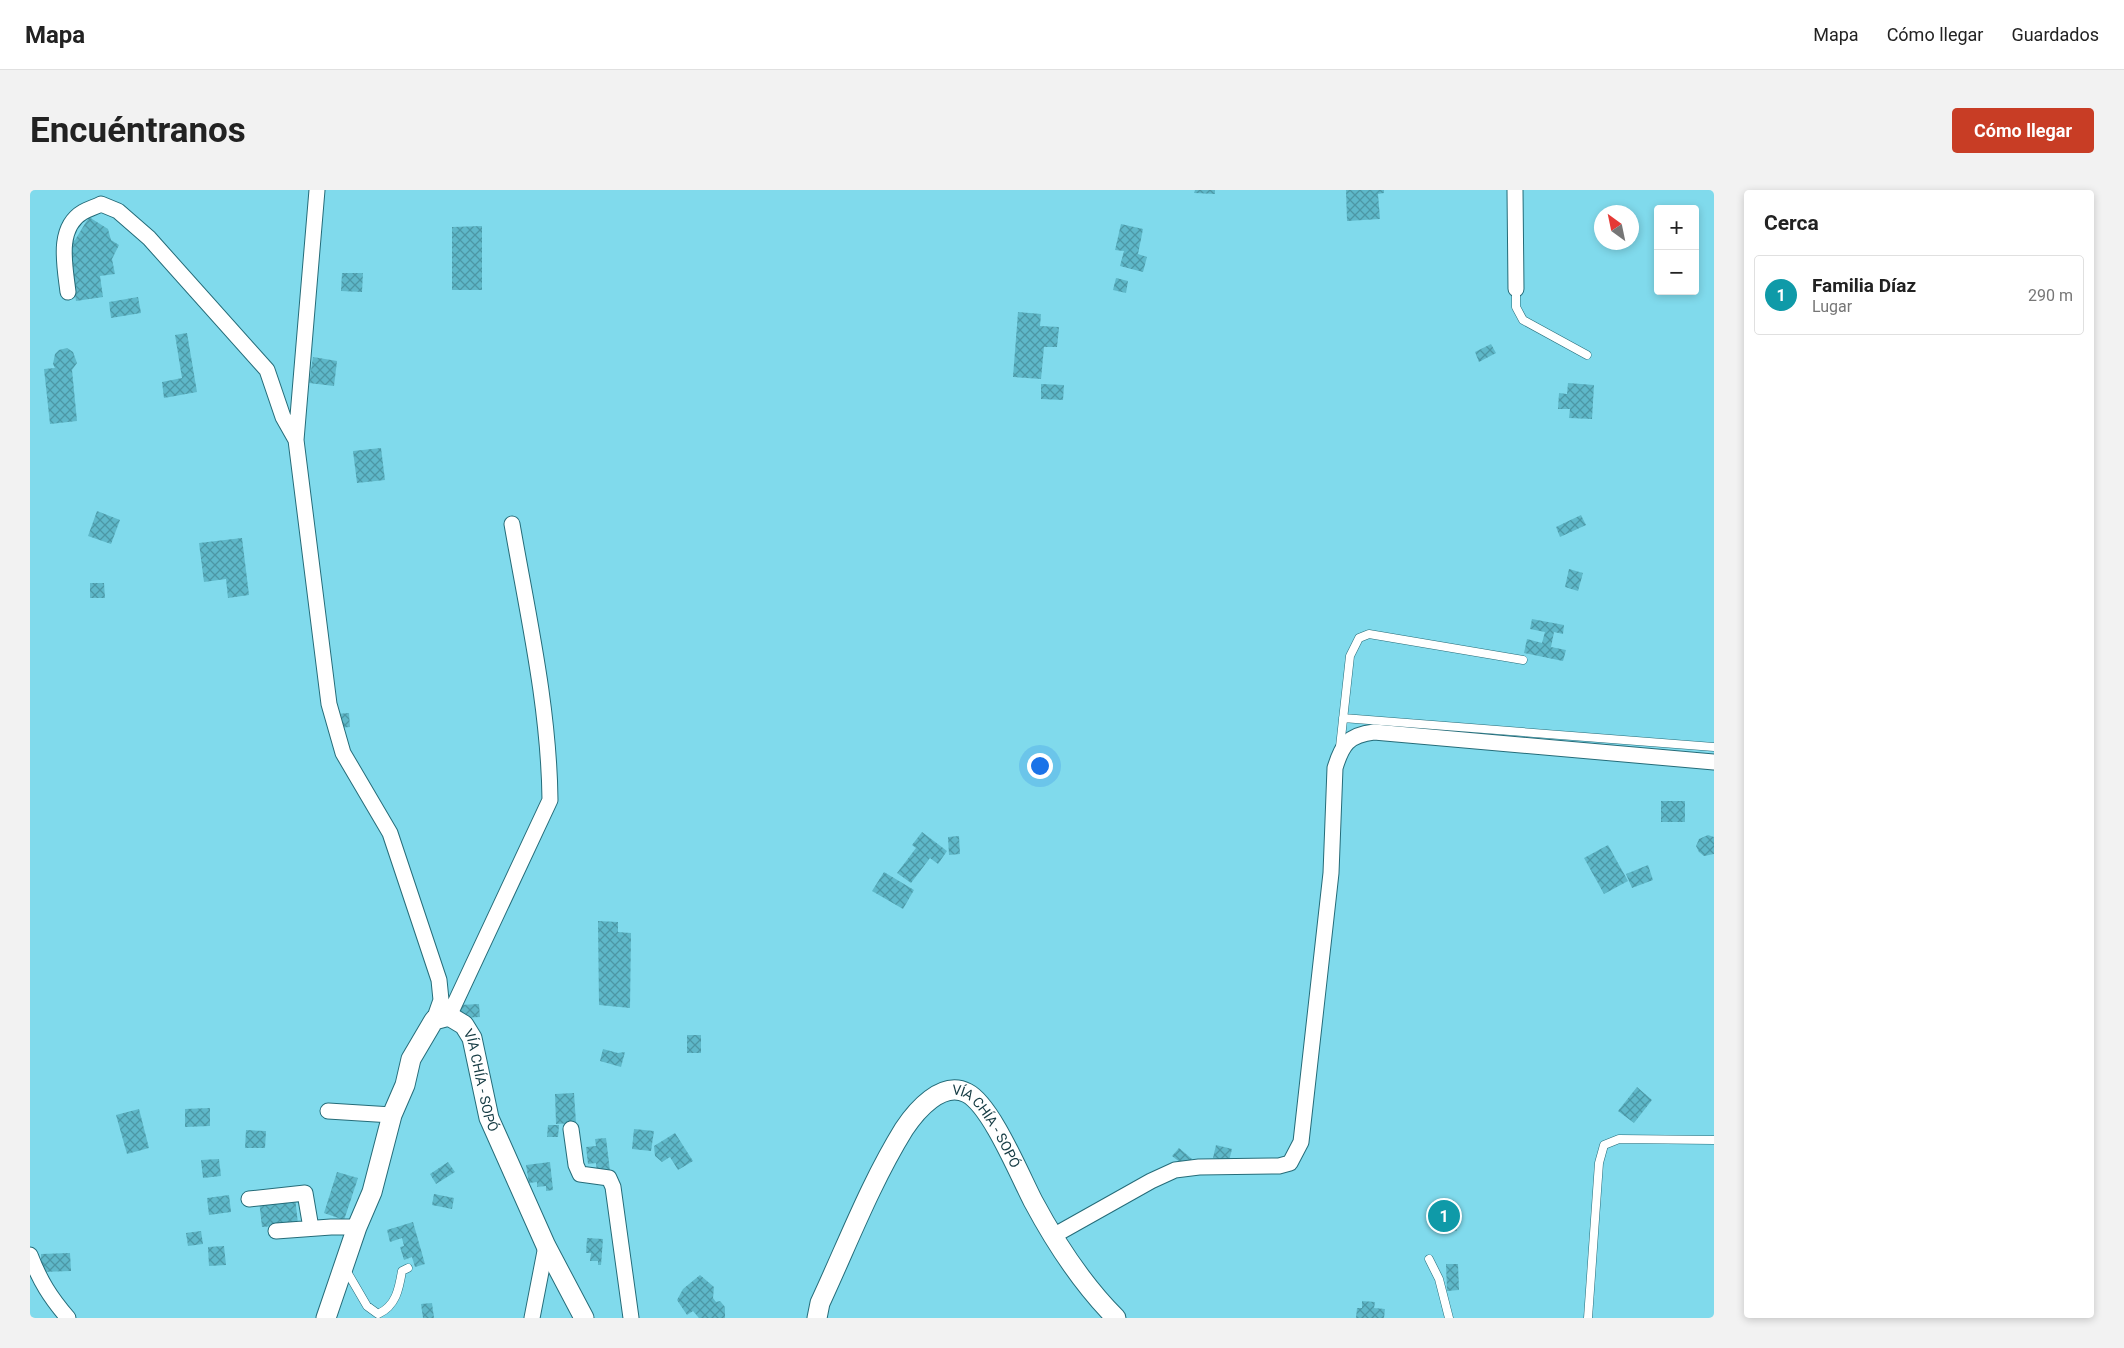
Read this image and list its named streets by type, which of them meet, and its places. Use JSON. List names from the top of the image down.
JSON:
{
  "streets": {
    "street": ["VÍA CHÍA - SOPÓ"]
  },
  "north": "top left",
  "page": {
    "header": "Mapa",
    "nav": ["Mapa", "Cómo llegar", "Guardados"],
    "buttons": "Cómo llegar",
    "title": "Encuéntranos",
    "heading": "Cerca",
    "map_buttons": ["+", "−"],
    "list": [
      {
        "mark": "1",
        "name": "Familia Díaz",
        "note": "Lugar",
        "value": "290 m"
      }
    ],
    "pins": "1"
  }
}
